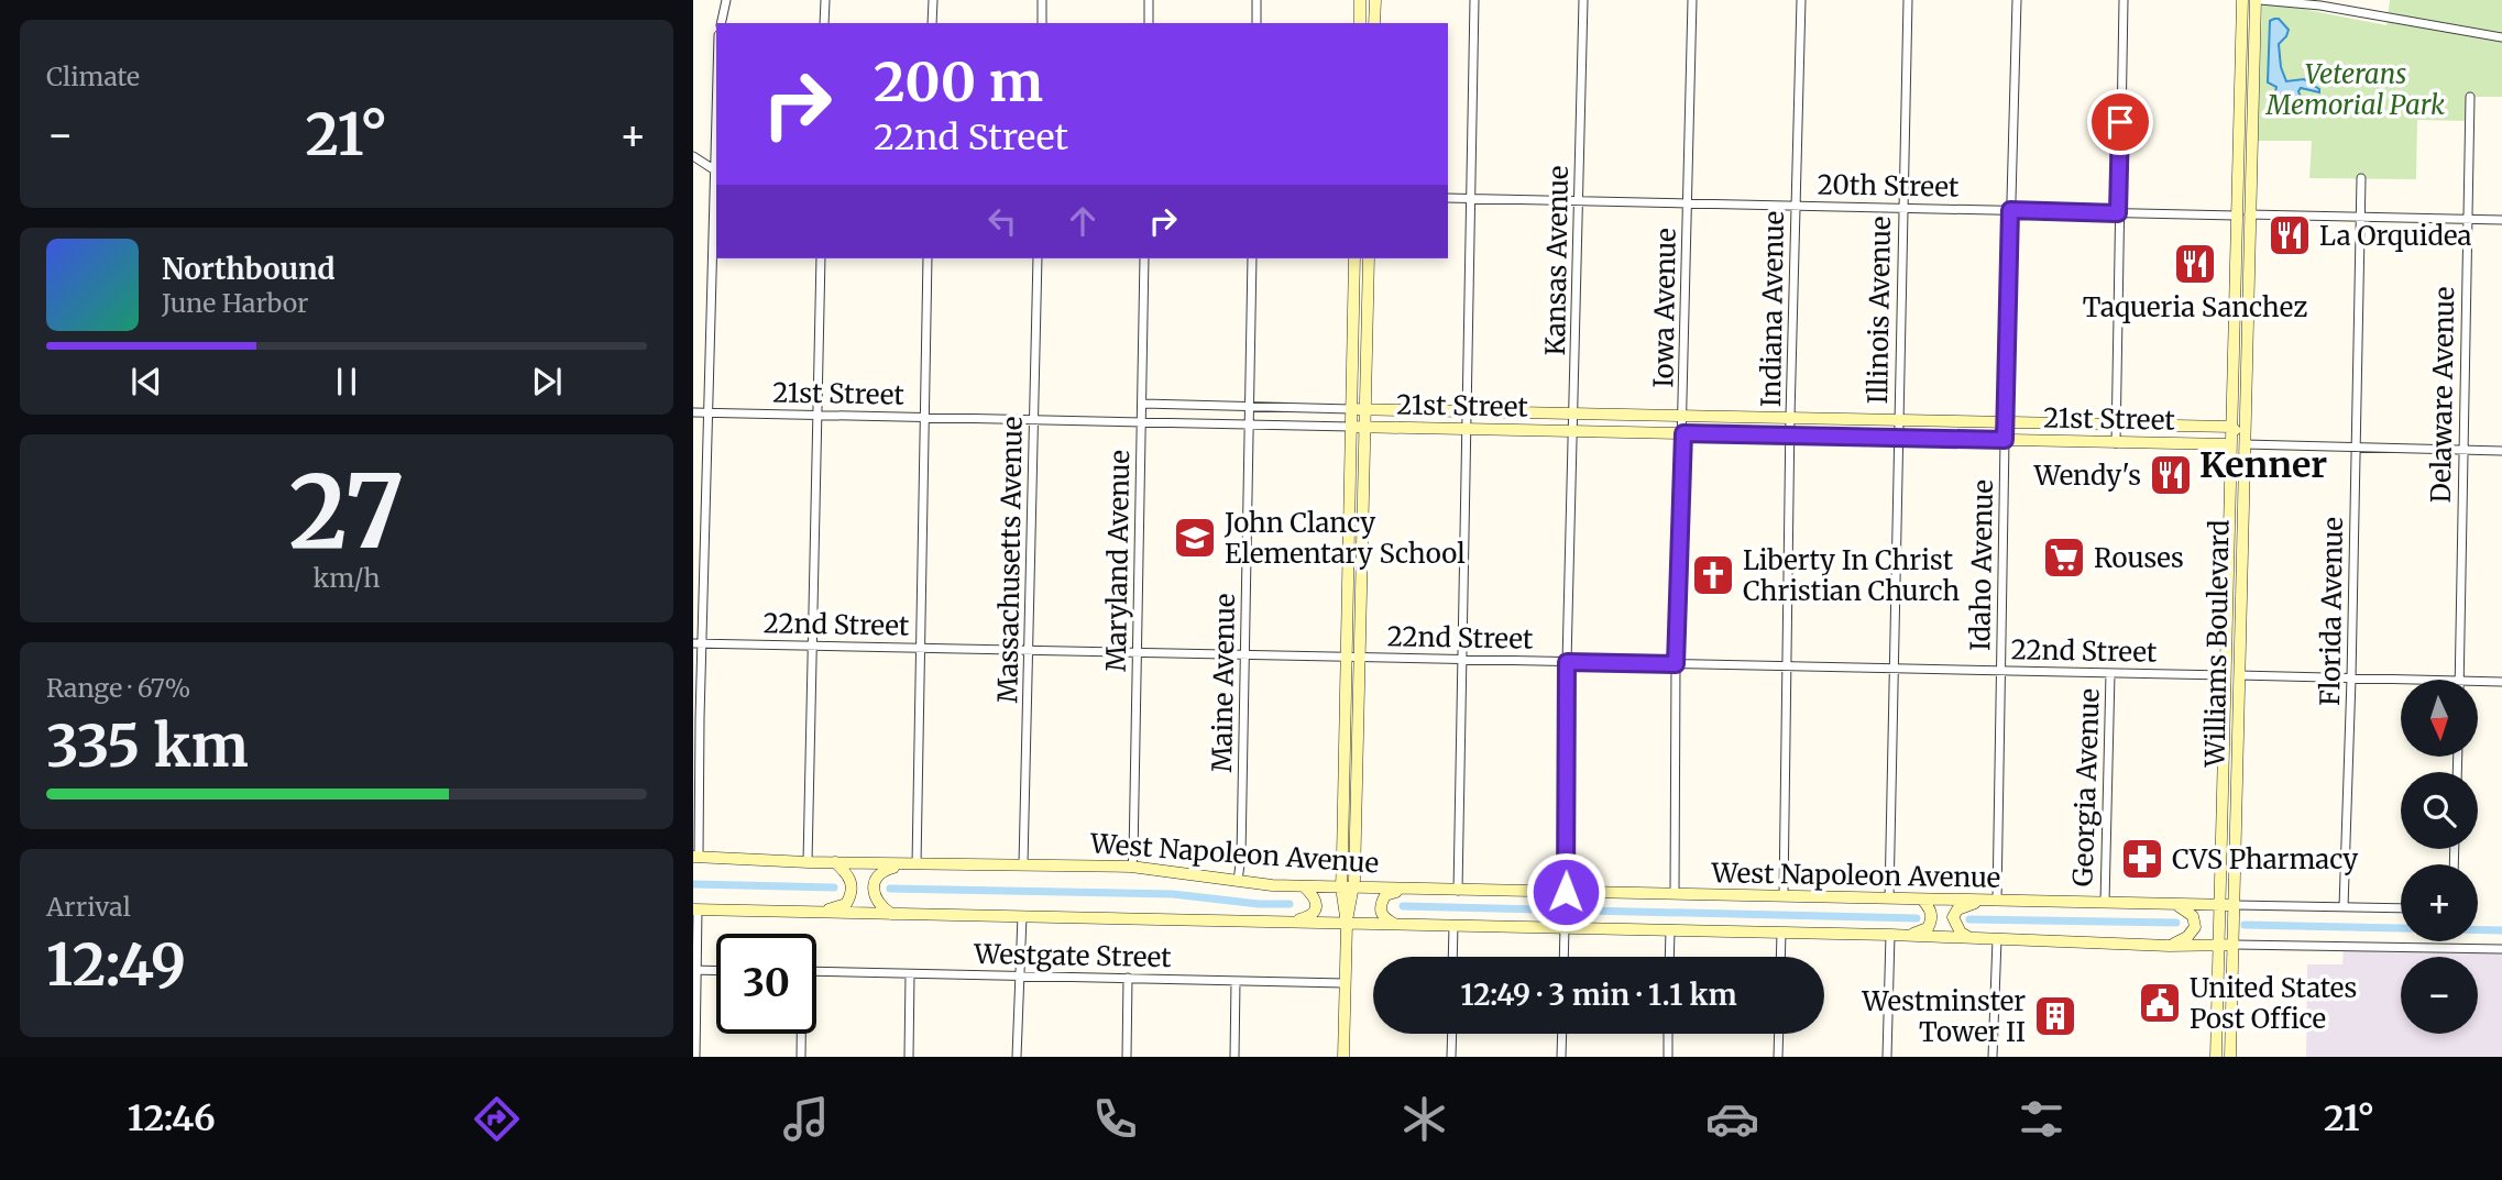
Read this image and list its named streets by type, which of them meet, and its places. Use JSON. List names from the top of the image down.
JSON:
{
  "streets": {
    "main road": ["21st Street", "Williams Boulevard", "West Napoleon Avenue"],
    "street": [
      "20th Street",
      "Kansas Avenue",
      "Iowa Avenue",
      "Indiana Avenue",
      "Illinois Avenue",
      "Delaware Avenue",
      "Massachusetts Avenue",
      "Maryland Avenue",
      "Idaho Avenue",
      "Florida Avenue",
      "22nd Street",
      "Maine Avenue",
      "Georgia Avenue",
      "Westgate Street"
    ]
  },
  "crossings": [
    ["20th Street", "Kansas Avenue"],
    ["20th Street", "Iowa Avenue"],
    ["20th Street", "Indiana Avenue"],
    ["20th Street", "Illinois Avenue"],
    ["20th Street", "Idaho Avenue"],
    ["20th Street", "Williams Boulevard"],
    ["Kansas Avenue", "21st Street"],
    ["Kansas Avenue", "22nd Street"],
    ["Kansas Avenue", "West Napoleon Avenue"],
    ["Iowa Avenue", "21st Street"],
    ["Iowa Avenue", "22nd Street"],
    ["Iowa Avenue", "West Napoleon Avenue"],
    ["Indiana Avenue", "21st Street"],
    ["Indiana Avenue", "22nd Street"],
    ["Indiana Avenue", "West Napoleon Avenue"],
    ["Illinois Avenue", "21st Street"],
    ["Illinois Avenue", "22nd Street"],
    ["Illinois Avenue", "West Napoleon Avenue"],
    ["21st Street", "Massachusetts Avenue"],
    ["21st Street", "Maryland Avenue"],
    ["21st Street", "Idaho Avenue"],
    ["21st Street", "Williams Boulevard"],
    ["21st Street", "Maine Avenue"],
    ["Massachusetts Avenue", "22nd Street"],
    ["Massachusetts Avenue", "West Napoleon Avenue"],
    ["Maryland Avenue", "22nd Street"],
    ["Maryland Avenue", "West Napoleon Avenue"],
    ["Idaho Avenue", "22nd Street"],
    ["Idaho Avenue", "West Napoleon Avenue"],
    ["22nd Street", "Williams Boulevard"],
    ["22nd Street", "Maine Avenue"],
    ["22nd Street", "Georgia Avenue"],
    ["Williams Boulevard", "West Napoleon Avenue"],
    ["Maine Avenue", "West Napoleon Avenue"],
    ["Georgia Avenue", "West Napoleon Avenue"]
  ],
  "districts": ["Kenner"],
  "parks": ["Veterans Memorial Park"],
  "places": {
    "restaurant": ["La Orquidea", "Taqueria Sanchez", "Wendy's"],
    "school or university": ["John Clancy Elementary School"],
    "supermarket": ["Rouses"],
    "church": ["Liberty In Christ Christian Church"],
    "pharmacy": ["CVS Pharmacy"],
    "public building": ["United States Post Office"],
    "building": ["Westminster Tower II"]
  },
  "north": "bottom",
  "page": {
    "tile": [
      "Climate",
      ["27", "km/h"],
      ["Range · 67%", "335 km"],
      ["Arrival", "12:49"]
    ],
    "turn": ["200 m", "22nd Street"],
    "heat": ["−", "21°", "+"],
    "song": ["Northbound", "June Harbor"],
    "map_buttons": ["+", "−"],
    "limit": "30",
    "trip": "12:49 · 3 min · 1.1 km",
    "tabs": ["12:46", "21°"]
  }
}
